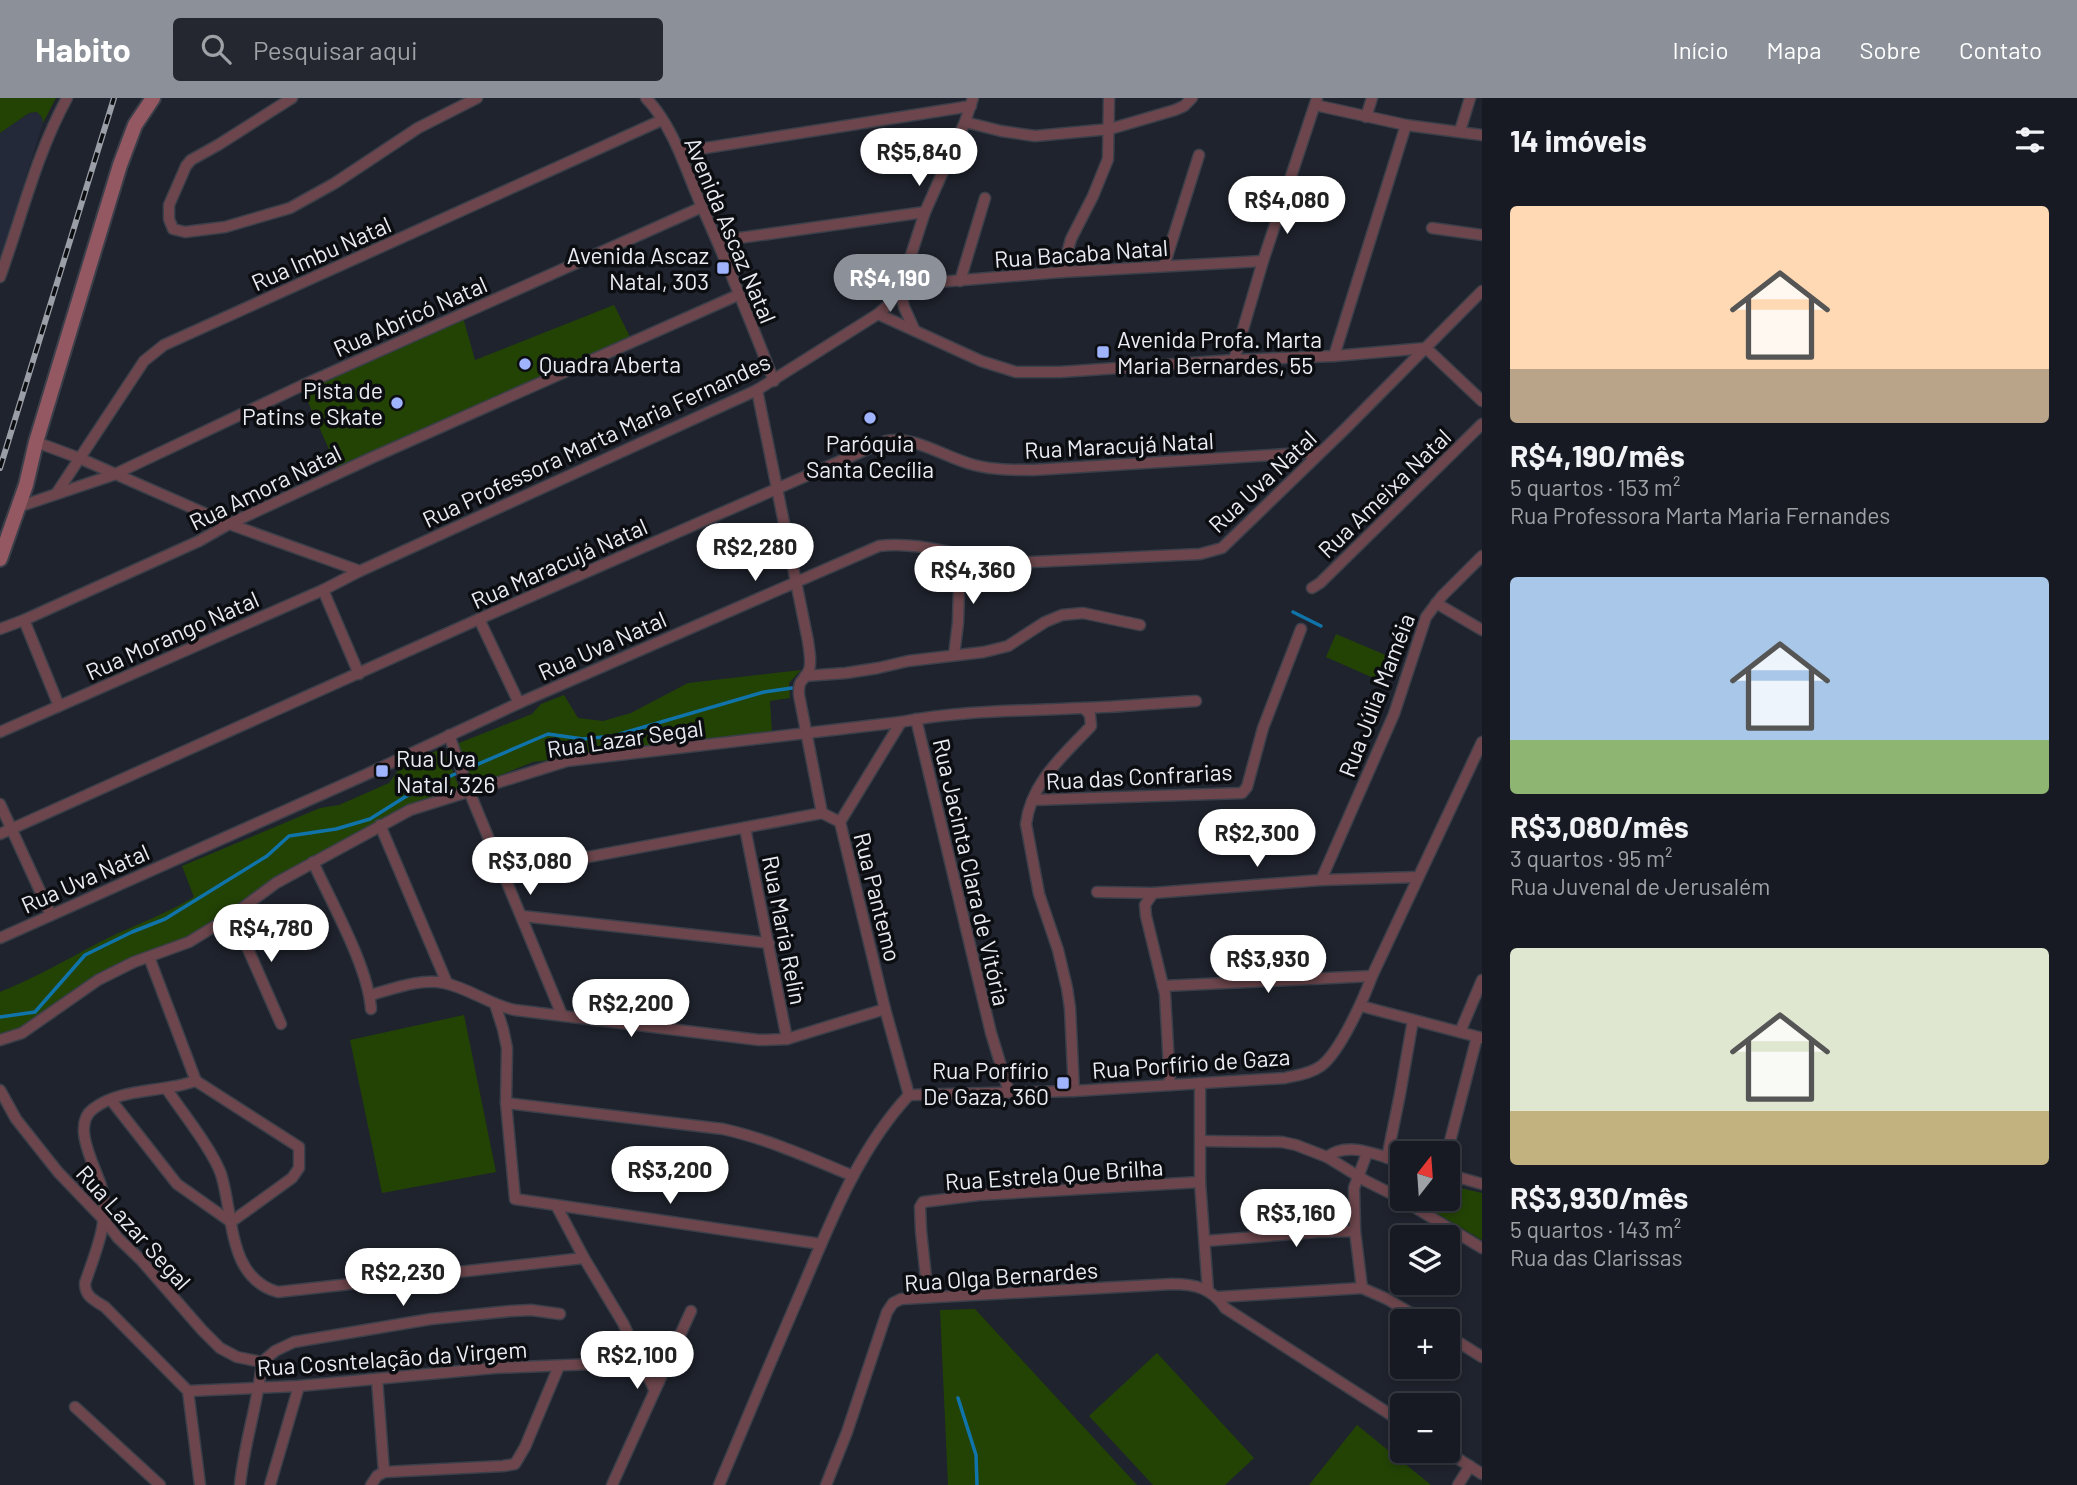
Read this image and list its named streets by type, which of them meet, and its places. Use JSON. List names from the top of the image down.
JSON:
{
  "streets": {
    "street": [
      "Avenida Ascaz Natal",
      "Rua Imbu Natal",
      "Rua Bacaba Natal",
      "Rua Abricó Natal",
      "Rua Professora Marta Maria Fernandes",
      "Rua Maracujá Natal",
      "Rua Uva Natal",
      "Rua Amora Natal",
      "Rua Ameixa Natal",
      "Rua Morango Natal",
      "Rua Júlia Maméia",
      "Rua Lazar Segal",
      "Rua das Confrarias",
      "Rua Jacinta Clara de Vitória",
      "Rua Pantemo",
      "Rua Maria Relin",
      "Rua Porfírio de Gaza",
      "Rua Estrela Que Brilha",
      "Rua Olga Bernardes",
      "Rua Cosntelação da Virgem"
    ]
  },
  "crossings": [
    ["Avenida Ascaz Natal", "Rua Imbu Natal"],
    ["Avenida Ascaz Natal", "Rua Abricó Natal"],
    ["Avenida Ascaz Natal", "Rua Professora Marta Maria Fernandes"],
    ["Avenida Ascaz Natal", "Rua Amora Natal"],
    ["Rua Imbu Natal", "Rua Abricó Natal"],
    ["Rua Bacaba Natal", "Rua Professora Marta Maria Fernandes"],
    ["Rua Professora Marta Maria Fernandes", "Rua Morango Natal"],
    ["Rua Maracujá Natal", "Rua Uva Natal"],
    ["Rua Lazar Segal", "Rua Jacinta Clara de Vitória"],
    ["Rua Lazar Segal", "Rua Pantemo"],
    ["Rua Jacinta Clara de Vitória", "Rua Porfírio de Gaza"],
    ["Rua Pantemo", "Rua Porfírio de Gaza"],
    ["Rua Estrela Que Brilha", "Rua Olga Bernardes"]
  ],
  "places": {
    "transit": [
      "Avenida Ascaz Natal, 303",
      "Avenida Profa. Marta Maria Bernardes, 55",
      "Rua Uva Natal, 326",
      "Rua Porfírio De Gaza, 360"
    ],
    "other": ["Quadra Aberta", "Pista de Patins e Skate", "Paróquia Santa Cecília"]
  },
  "north": "top",
  "page": {
    "header": "Habito",
    "search": "Pesquisar aqui",
    "nav": [
      "Início",
      "Mapa",
      "Sobre",
      "Contato"
    ],
    "heading": "14 imóveis",
    "price": [
      "R$5,840",
      "R$4,080",
      "R$4,190",
      "R$2,280",
      "R$4,360",
      "R$2,300",
      "R$3,080",
      "R$4,780",
      "R$3,930",
      "R$2,200",
      "R$3,200",
      "R$3,160",
      "R$2,230",
      "R$2,100"
    ],
    "list": [
      {
        "name": "R$4,190/mês",
        "note": "5 quartos · 153 m² · Rua Professora Marta Maria Fernandes"
      },
      {
        "name": "R$3,080/mês",
        "note": "3 quartos · 95 m² · Rua Juvenal de Jerusalém"
      },
      {
        "name": "R$3,930/mês",
        "note": "5 quartos · 143 m² · Rua das Clarissas"
      }
    ],
    "map_buttons": ["+", "−"]
  }
}
